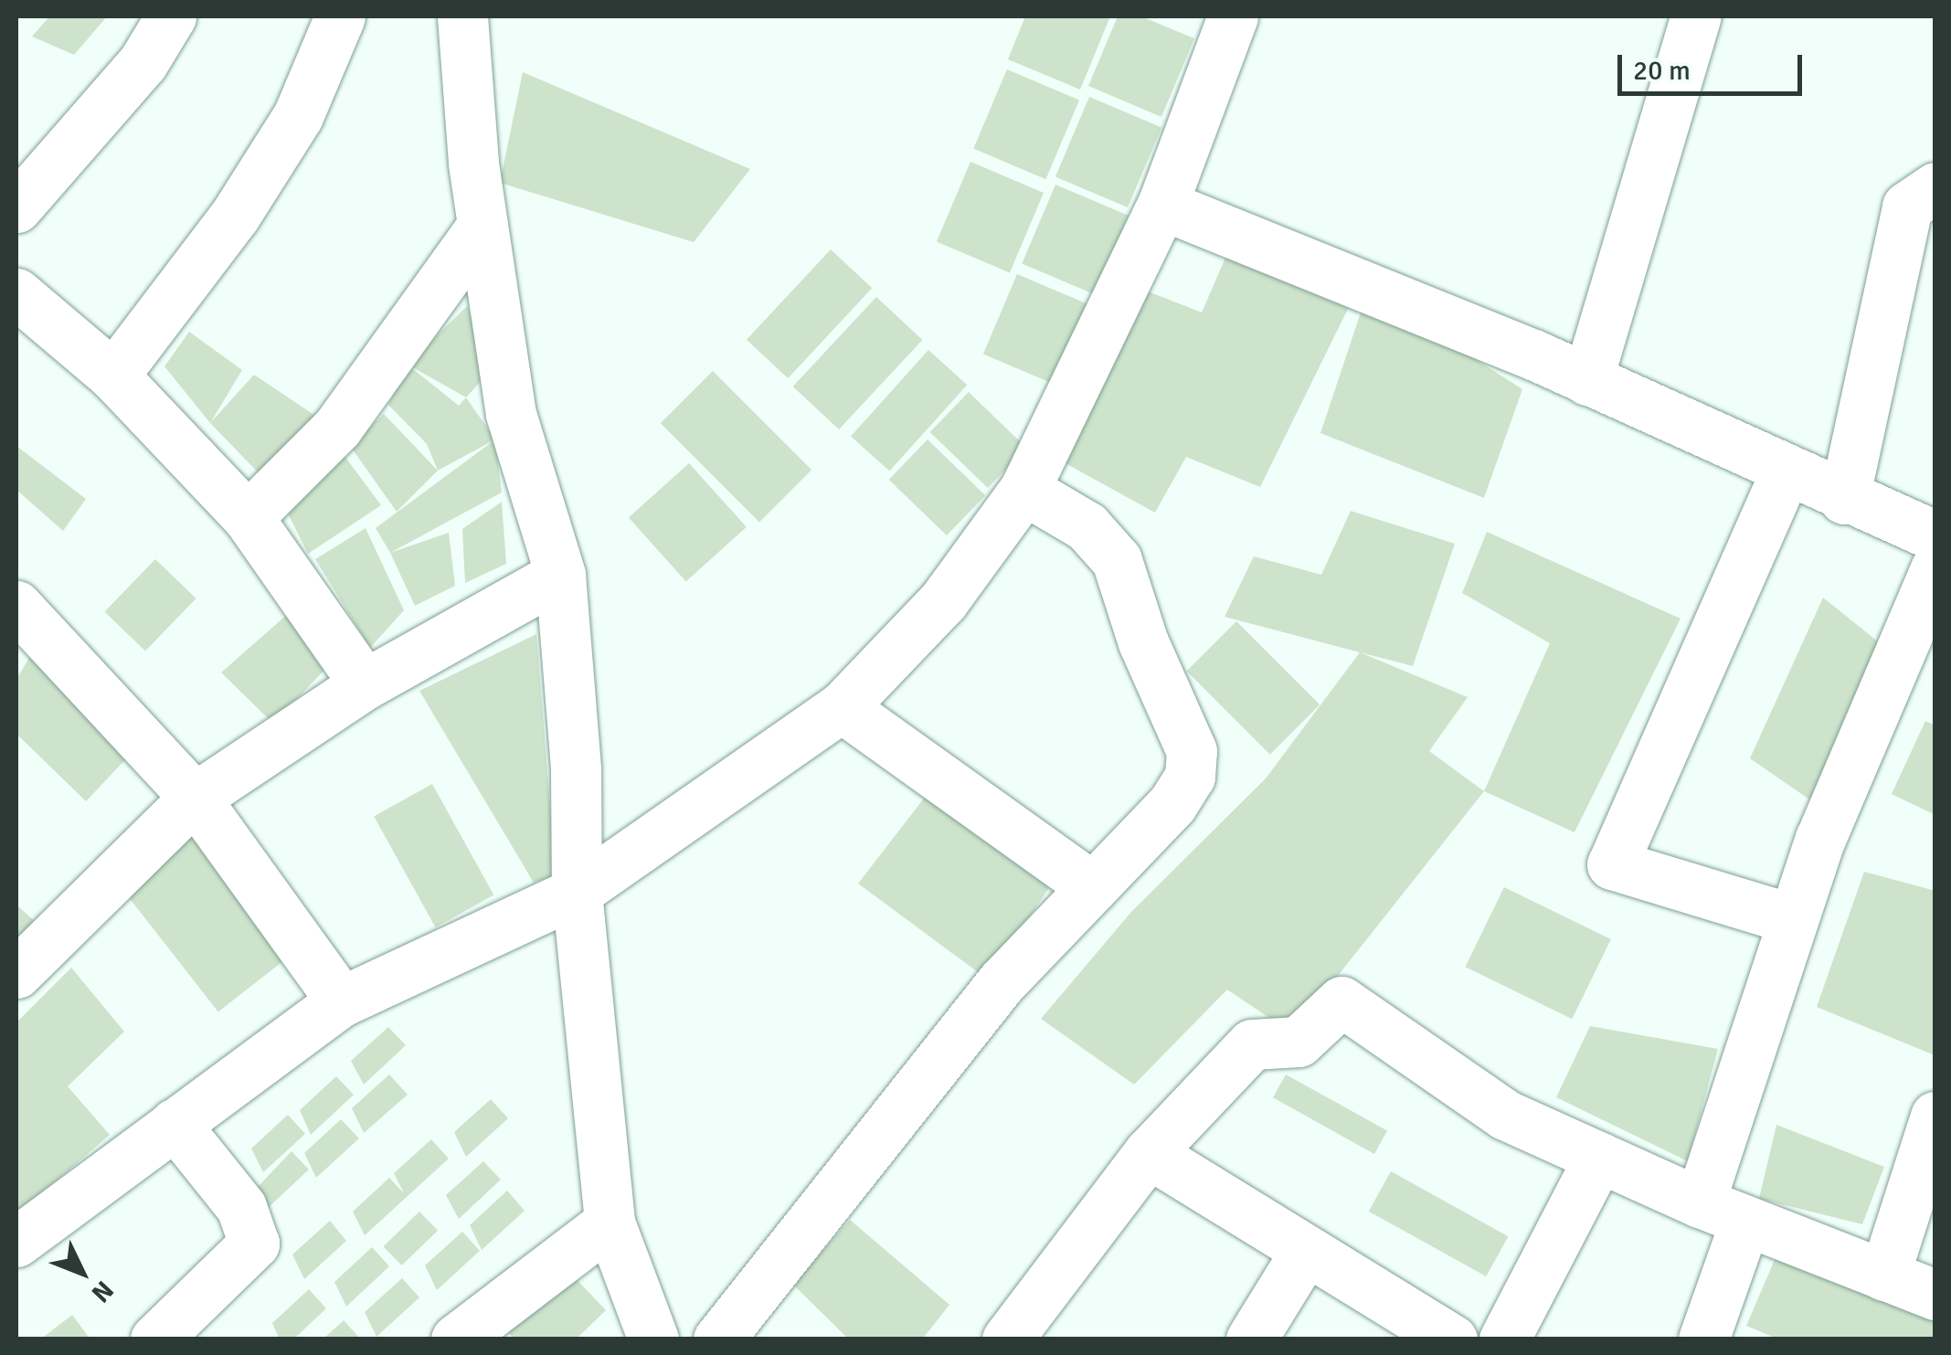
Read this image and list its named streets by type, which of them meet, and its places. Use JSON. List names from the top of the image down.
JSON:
{
  "scale_bar": "20 m",
  "north": "bottom right"
}
